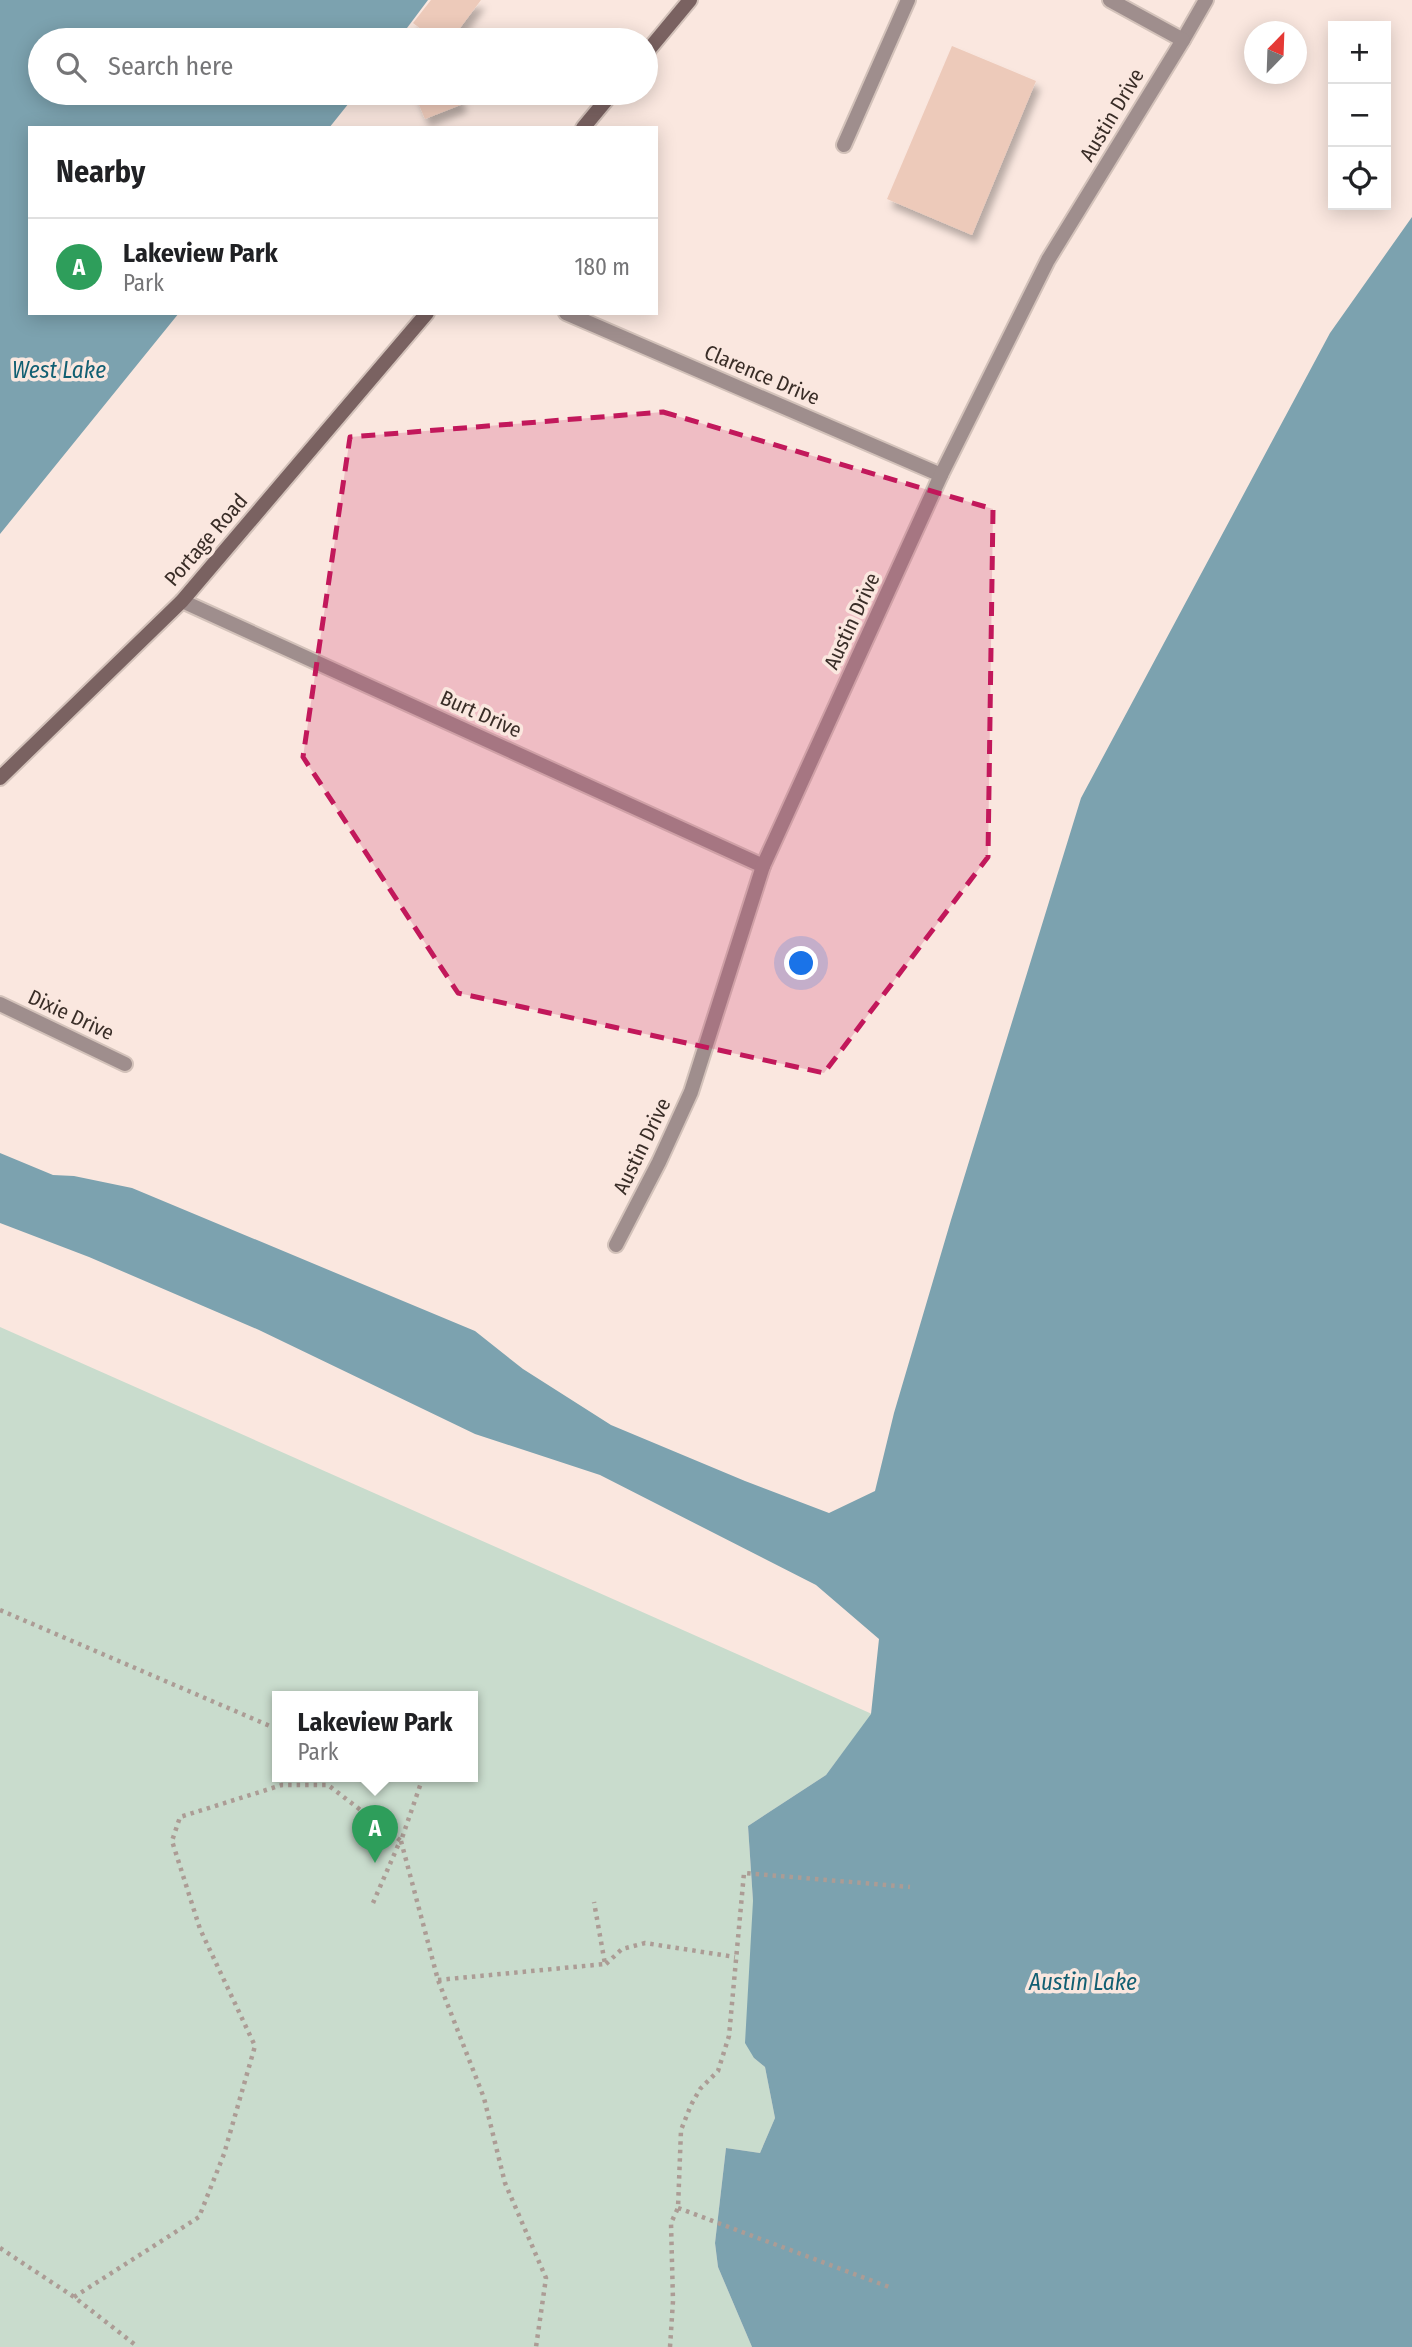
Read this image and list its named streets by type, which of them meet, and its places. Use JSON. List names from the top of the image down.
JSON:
{
  "streets": {
    "street": [
      "Austin Drive",
      "Clarence Drive",
      "Portage Road",
      "Burt Drive",
      "Dixie Drive"
    ]
  },
  "crossings": [
    ["Austin Drive", "Clarence Drive"],
    ["Austin Drive", "Burt Drive"],
    ["Portage Road", "Burt Drive"]
  ],
  "water": ["West Lake", "Austin Lake"],
  "north": "top right",
  "page": {
    "map_buttons": ["+", "−"],
    "search": "Search here",
    "heading": "Nearby",
    "list": [
      {
        "mark": "A",
        "name": "Lakeview Park",
        "note": "Park",
        "value": "180 m"
      }
    ],
    "popup": ["Lakeview Park", "Park"],
    "pins": "A"
  }
}
